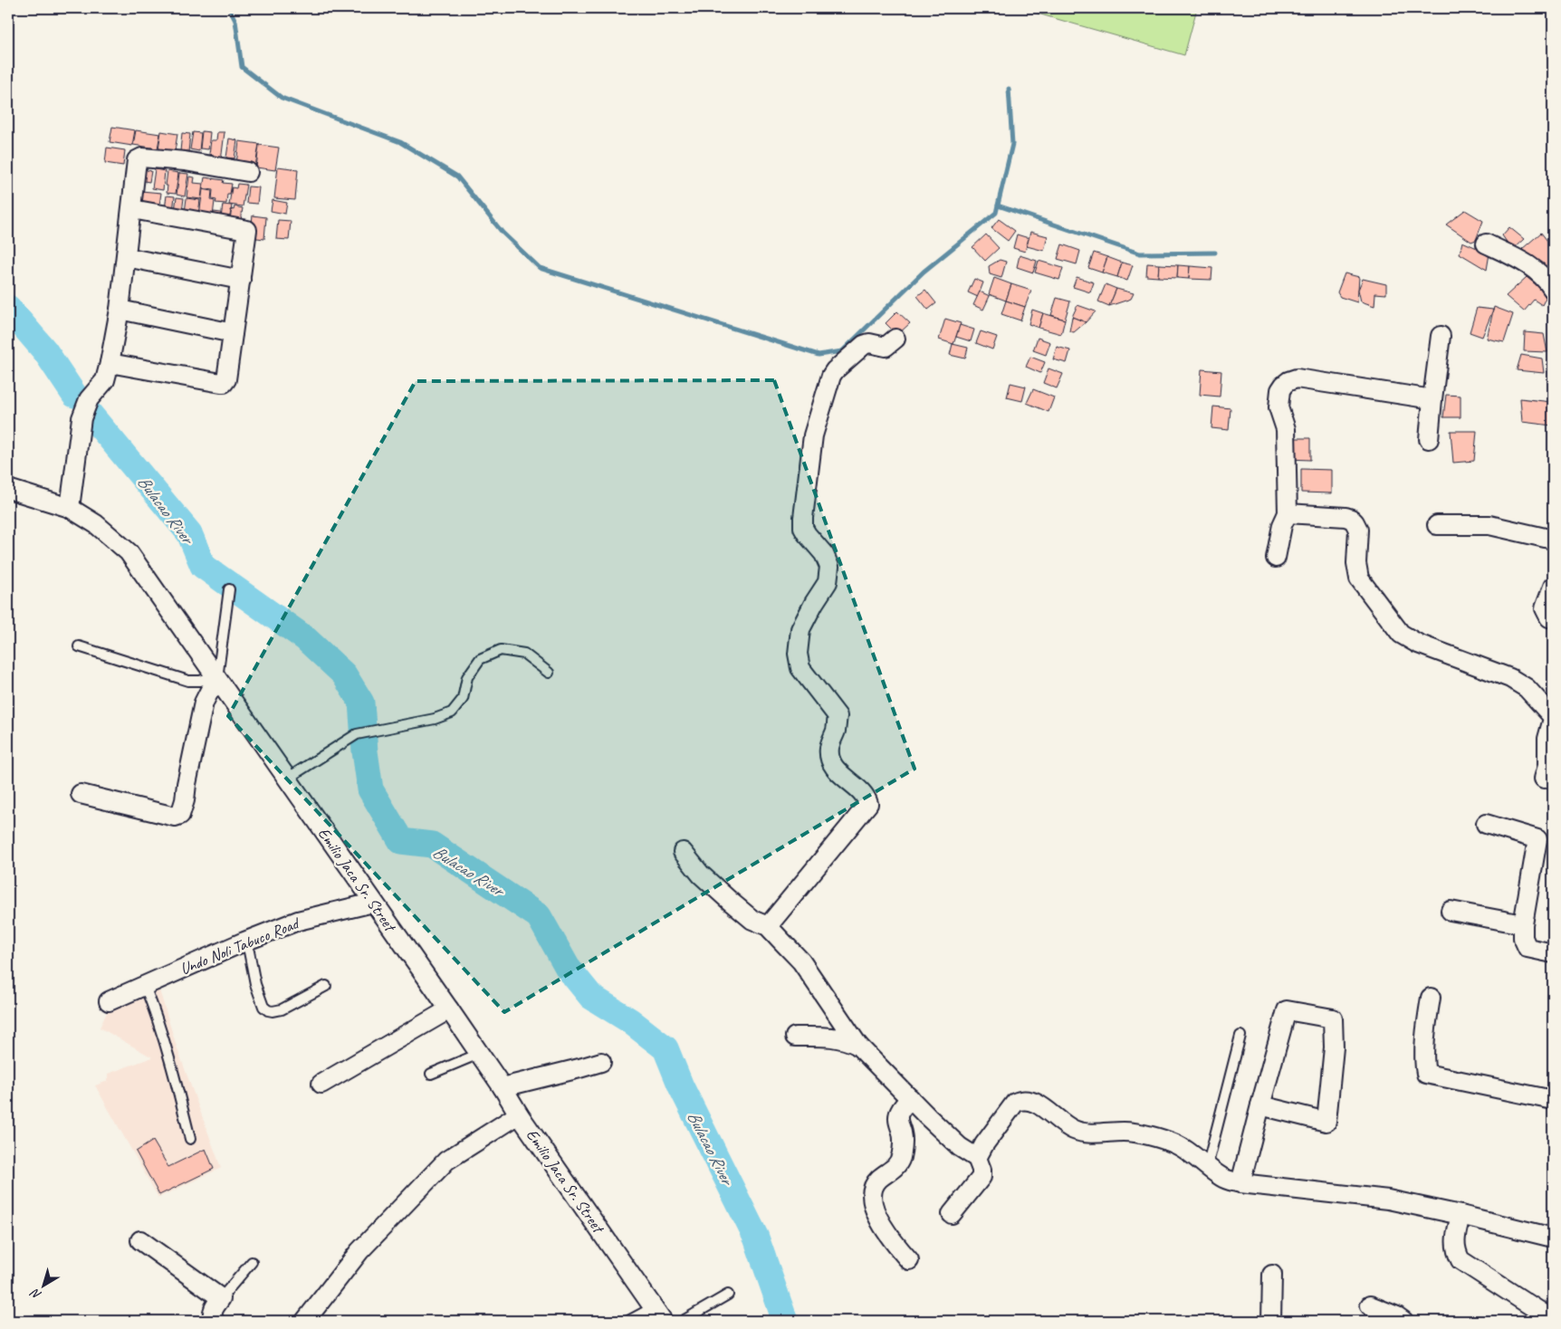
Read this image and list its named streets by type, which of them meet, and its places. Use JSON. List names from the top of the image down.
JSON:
{
  "streets": {
    "street": ["Emilio Jaca Sr. Street", "Undo Noli Tabuco Road"]
  },
  "crossings": [
    ["Emilio Jaca Sr. Street", "Undo Noli Tabuco Road"]
  ],
  "water": ["Bulacao River"],
  "north": "bottom left"
}
